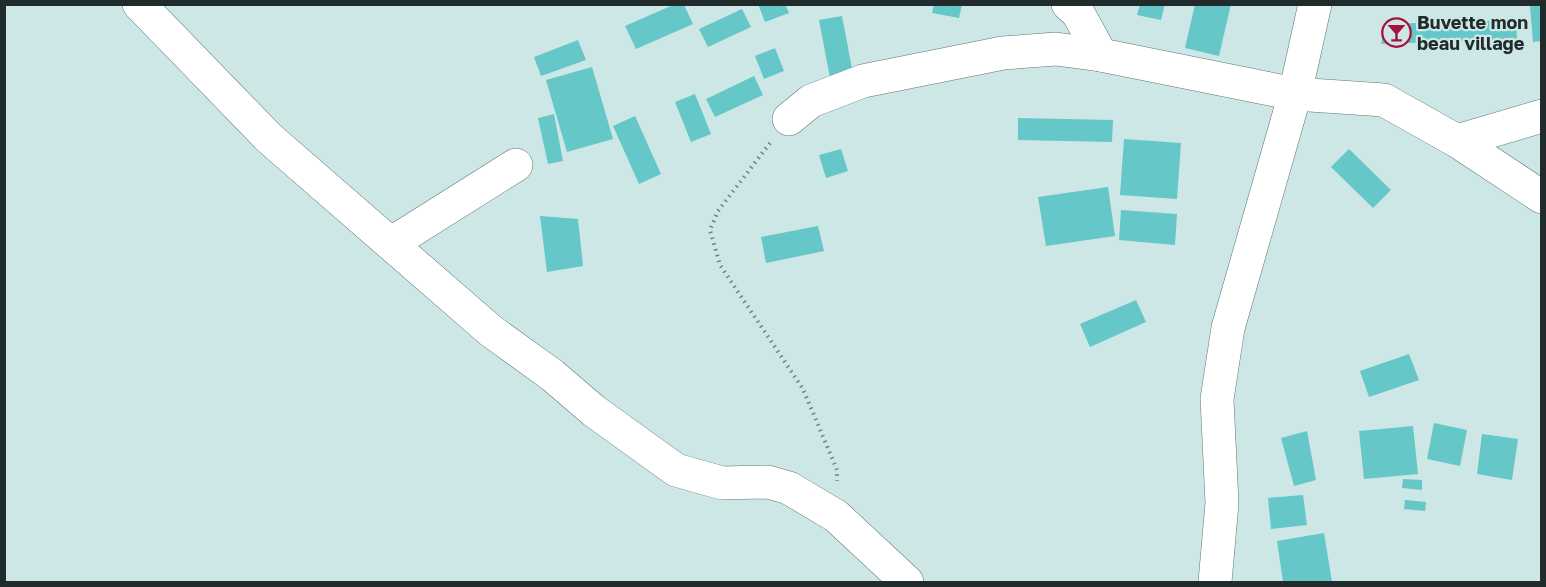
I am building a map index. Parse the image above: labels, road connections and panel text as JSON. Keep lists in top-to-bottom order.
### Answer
{
  "places": {
    "bar": ["Buvette mon beau village"]
  }
}
